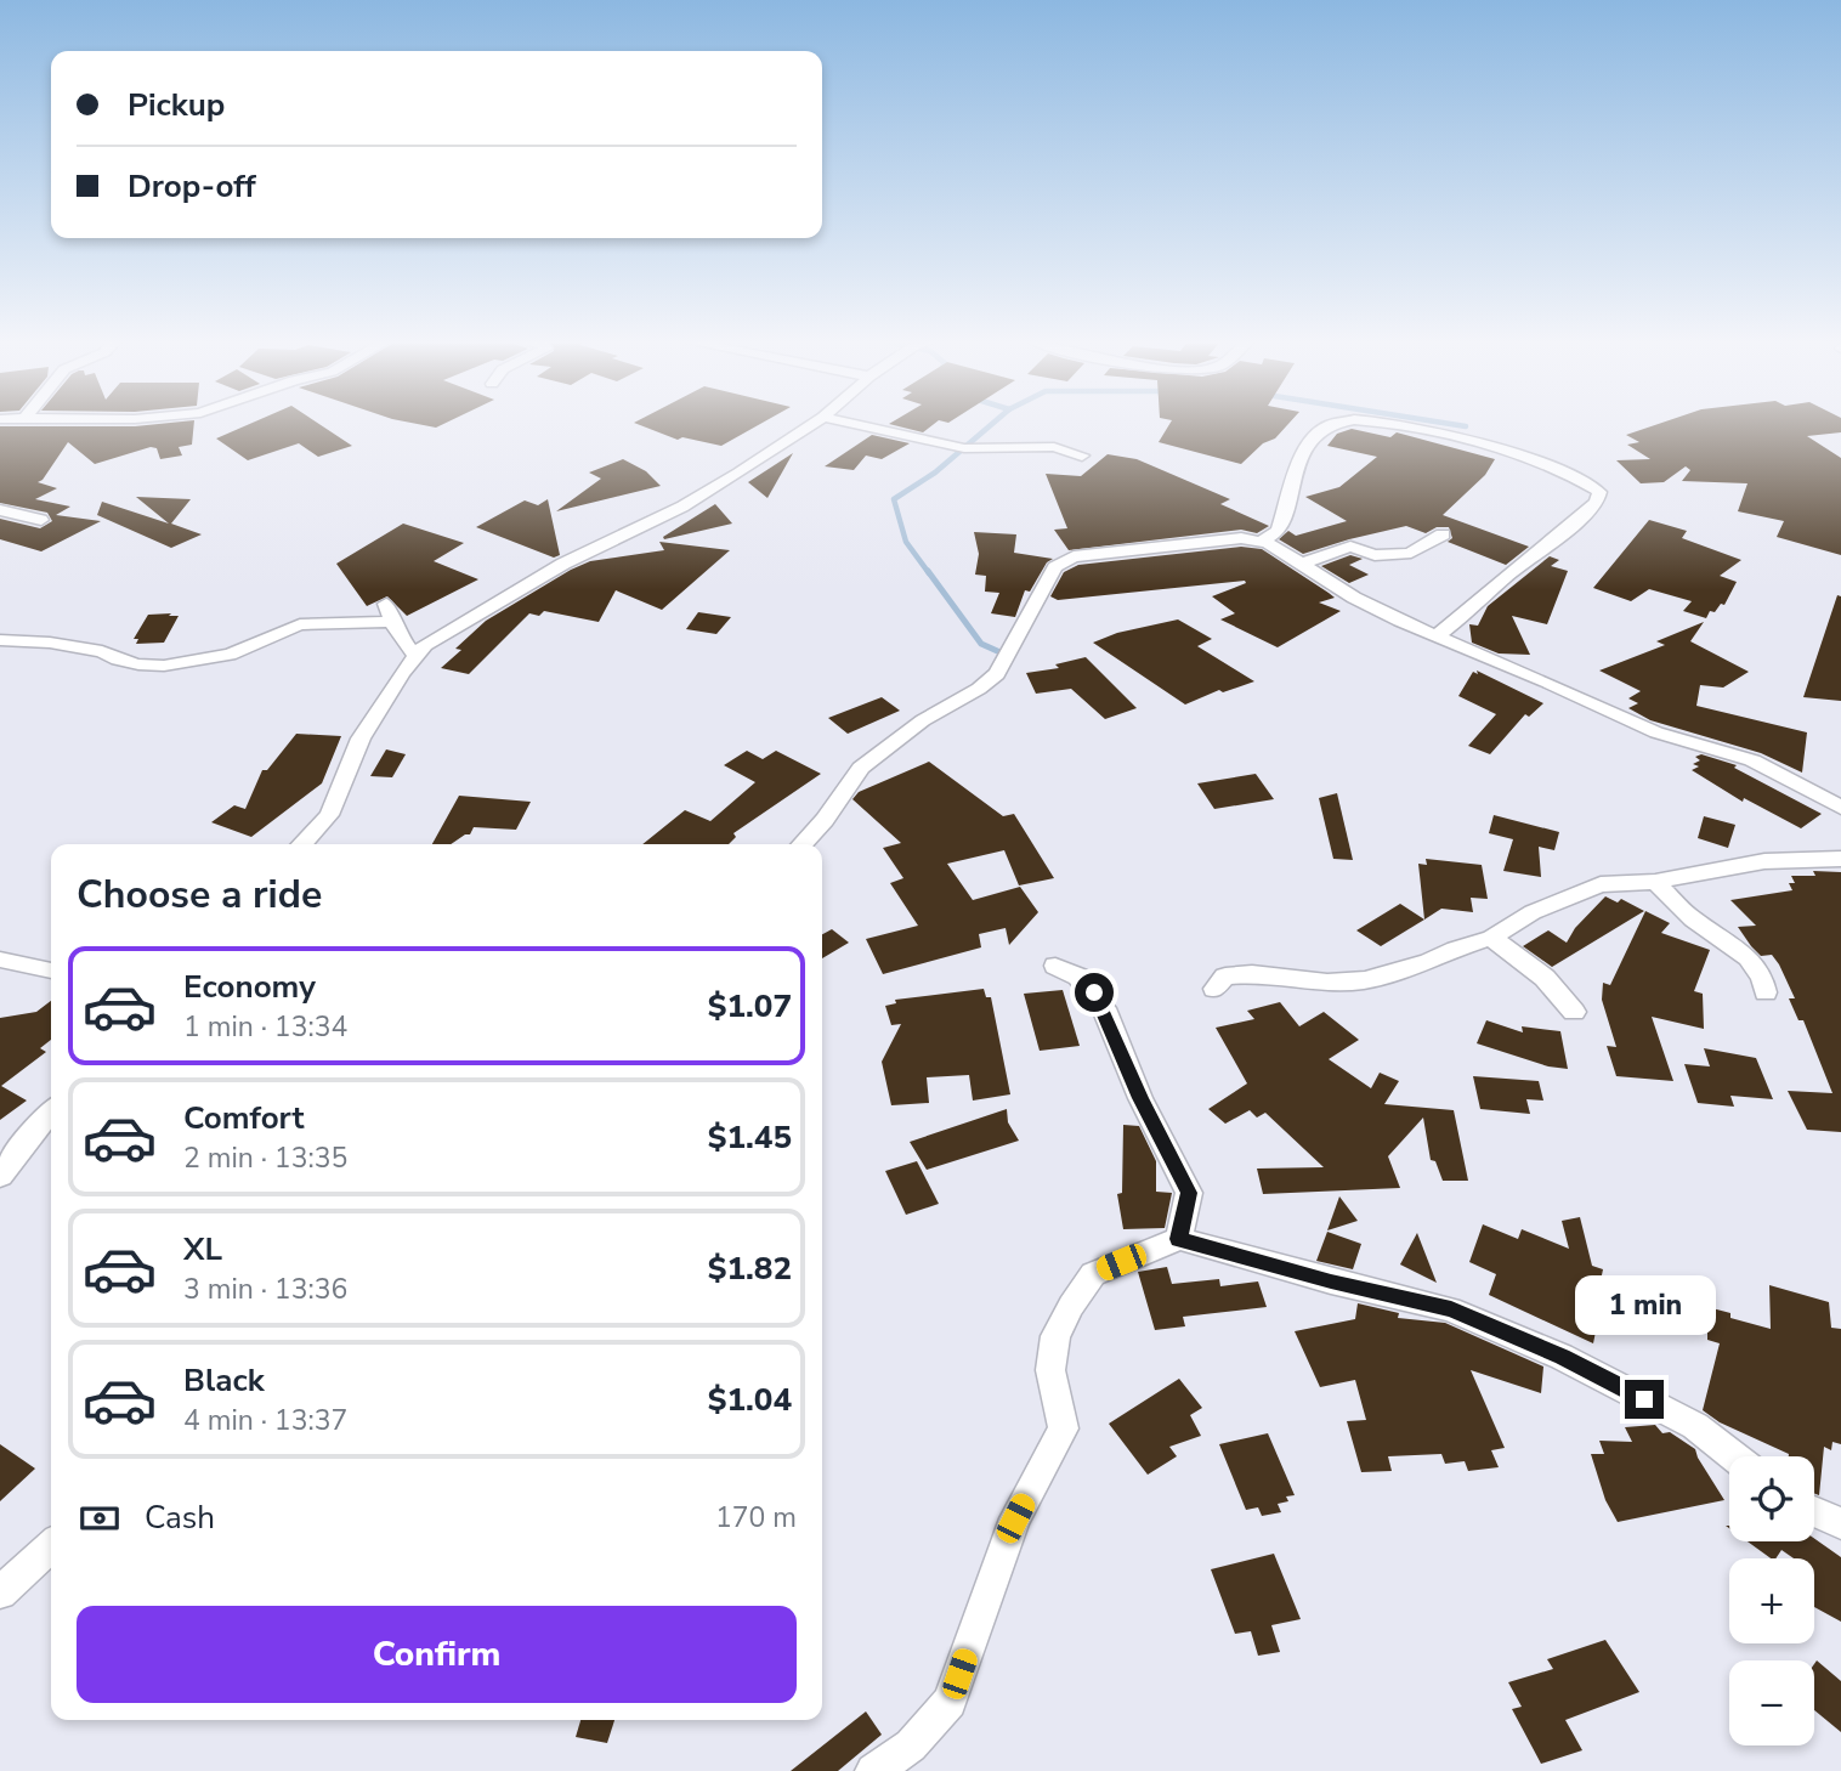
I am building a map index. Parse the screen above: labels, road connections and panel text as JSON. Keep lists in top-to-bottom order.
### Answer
{
  "page": {
    "banner": ["Pickup", "Drop-off"],
    "heading": "Choose a ride",
    "list": [
      {
        "name": "Economy",
        "note": "1 min · 13:34",
        "value": "$1.07"
      },
      {
        "name": "Comfort",
        "note": "2 min · 13:35",
        "value": "$1.45"
      },
      {
        "name": "XL",
        "note": "3 min · 13:36",
        "value": "$1.82"
      },
      {
        "name": "Black",
        "note": "4 min · 13:37",
        "value": "$1.04"
      }
    ],
    "bubble": "1 min",
    "map_buttons": ["+", "−"],
    "pay": ["Cash", "170 m"],
    "buttons": "Confirm"
  }
}
